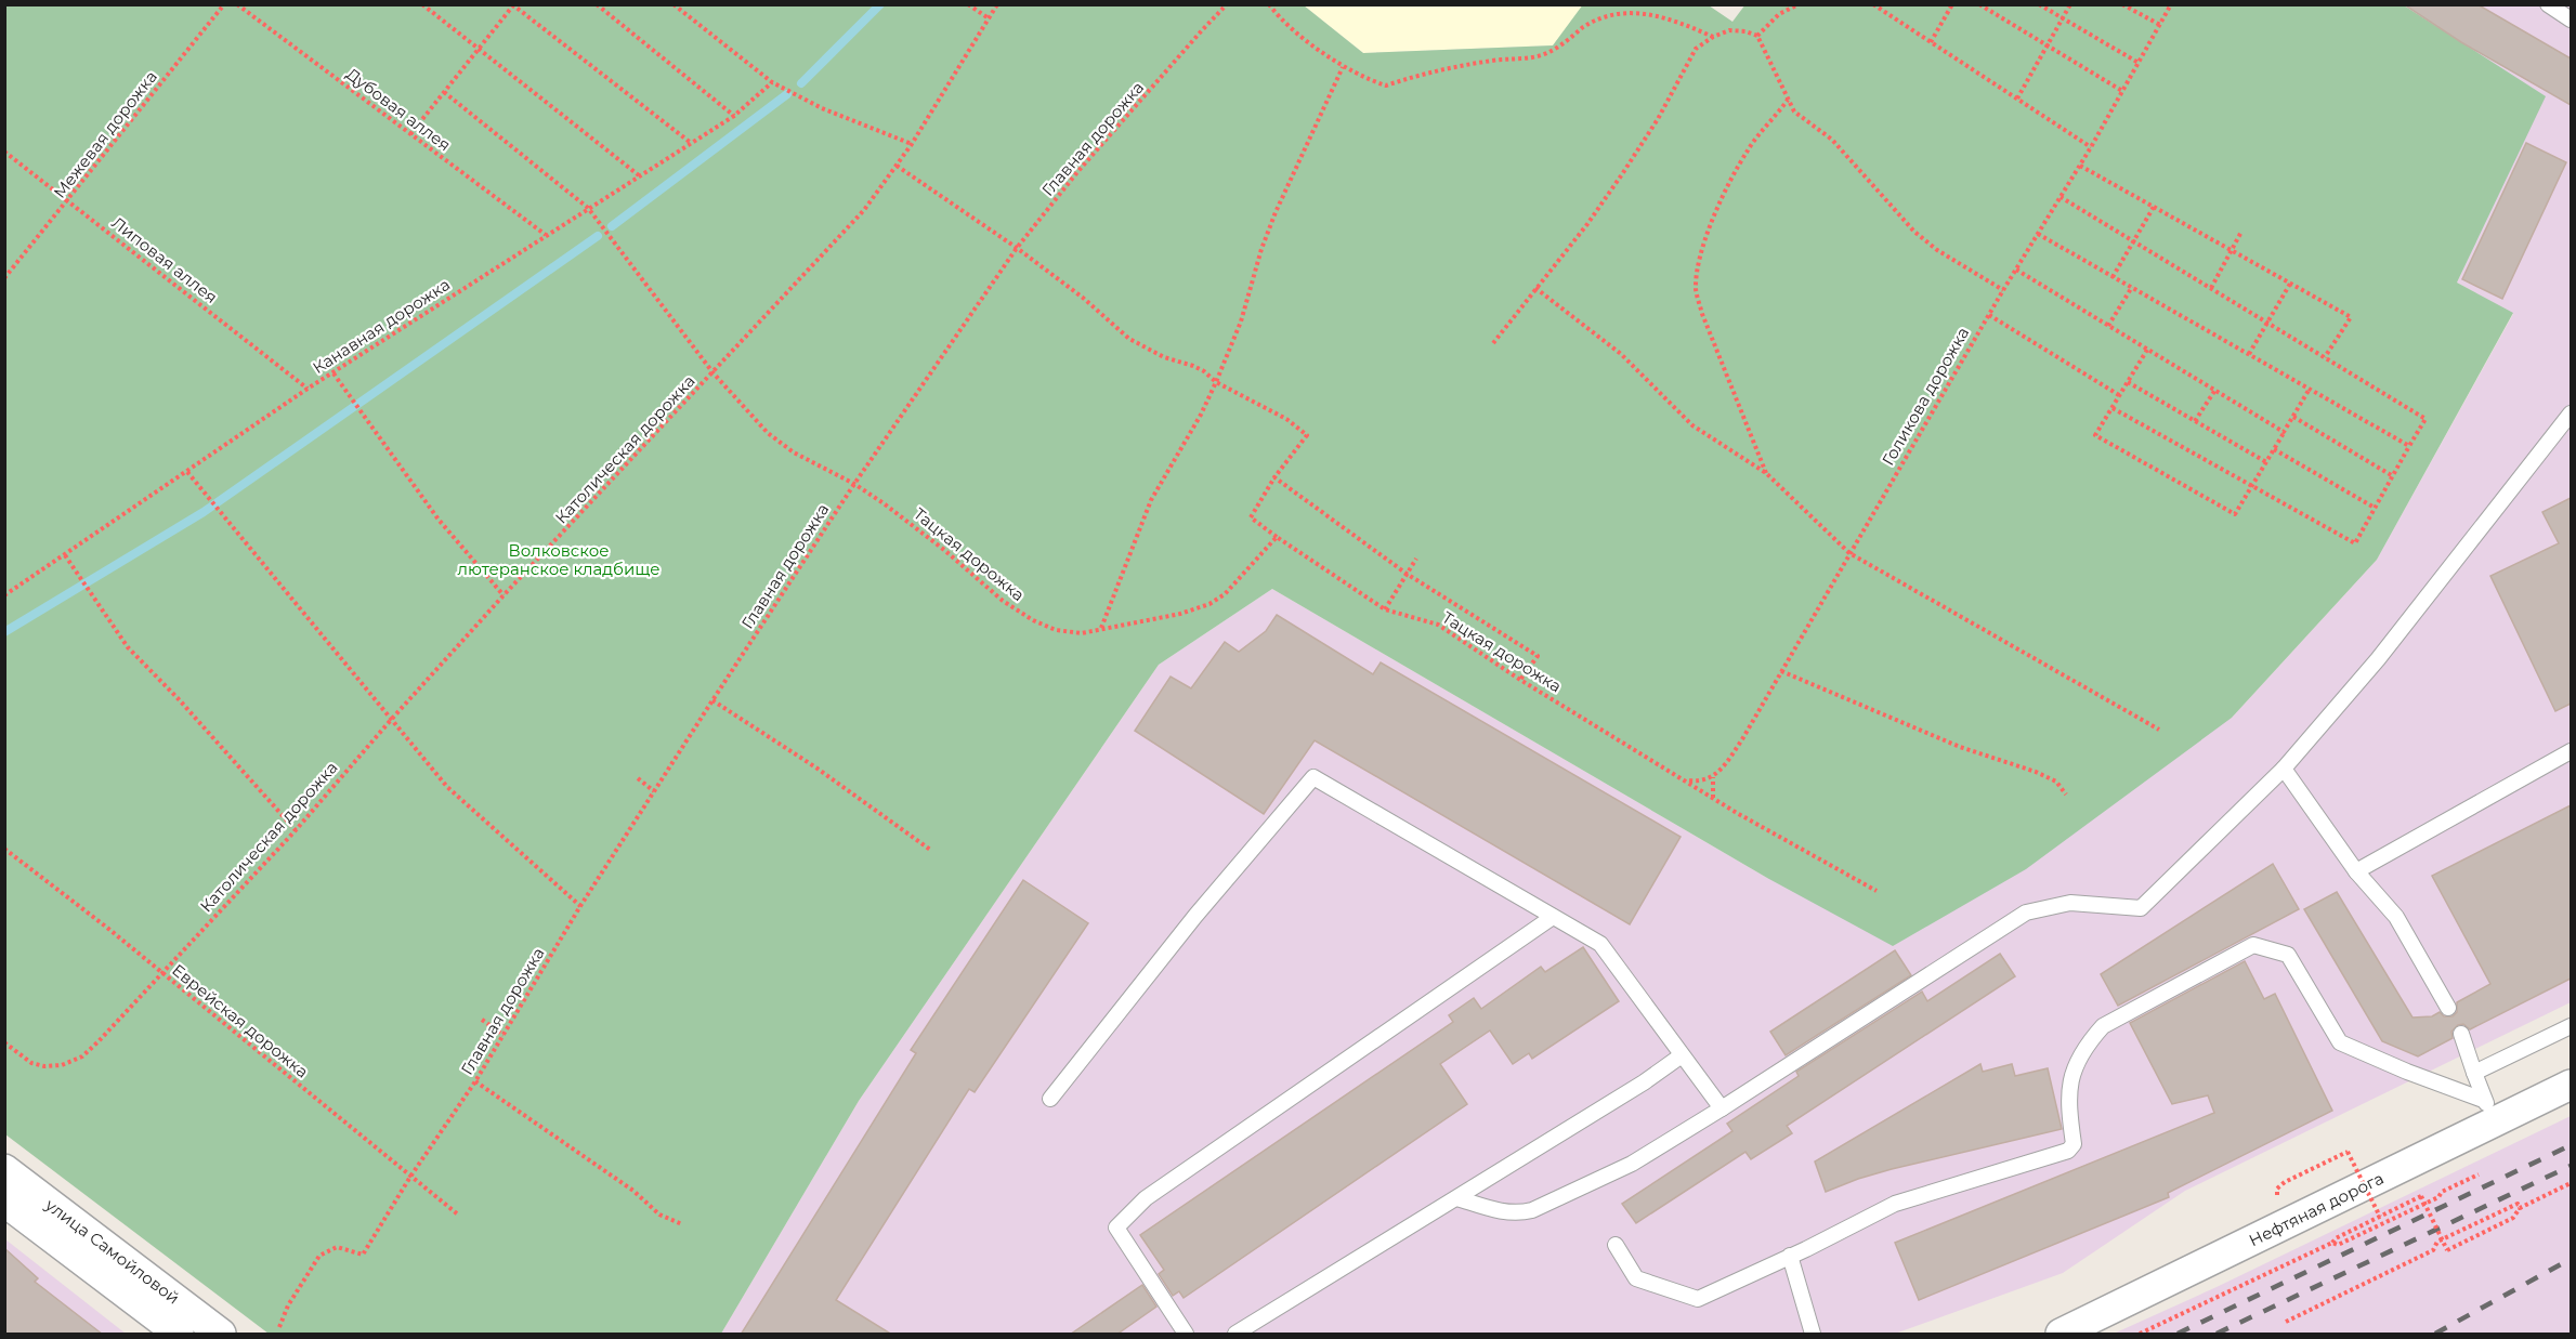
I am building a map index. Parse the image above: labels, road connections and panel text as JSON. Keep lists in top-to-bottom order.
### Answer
{
  "streets": {
    "street": ["Нефтяная дорога", "улица Самойловой"],
    "path": [
      "Дубовая аллея",
      "Межевая дорожка",
      "Главная дорожка",
      "Липовая аллея",
      "Канавная дорожка",
      "Голикова дорожка",
      "Католическая дорожка",
      "Тацкая дорожка",
      "Еврейская дорожка"
    ]
  },
  "crossings": [
    ["Дубовая аллея", "Канавная дорожка"],
    ["Межевая дорожка", "Липовая аллея"],
    ["Главная дорожка", "Тацкая дорожка"],
    ["Главная дорожка", "Еврейская дорожка"],
    ["Липовая аллея", "Канавная дорожка"],
    ["Канавная дорожка", "Тацкая дорожка"],
    ["Католическая дорожка", "Тацкая дорожка"],
    ["Католическая дорожка", "Еврейская дорожка"]
  ],
  "parks": ["Волковское лютеранское кладбище"]
}
